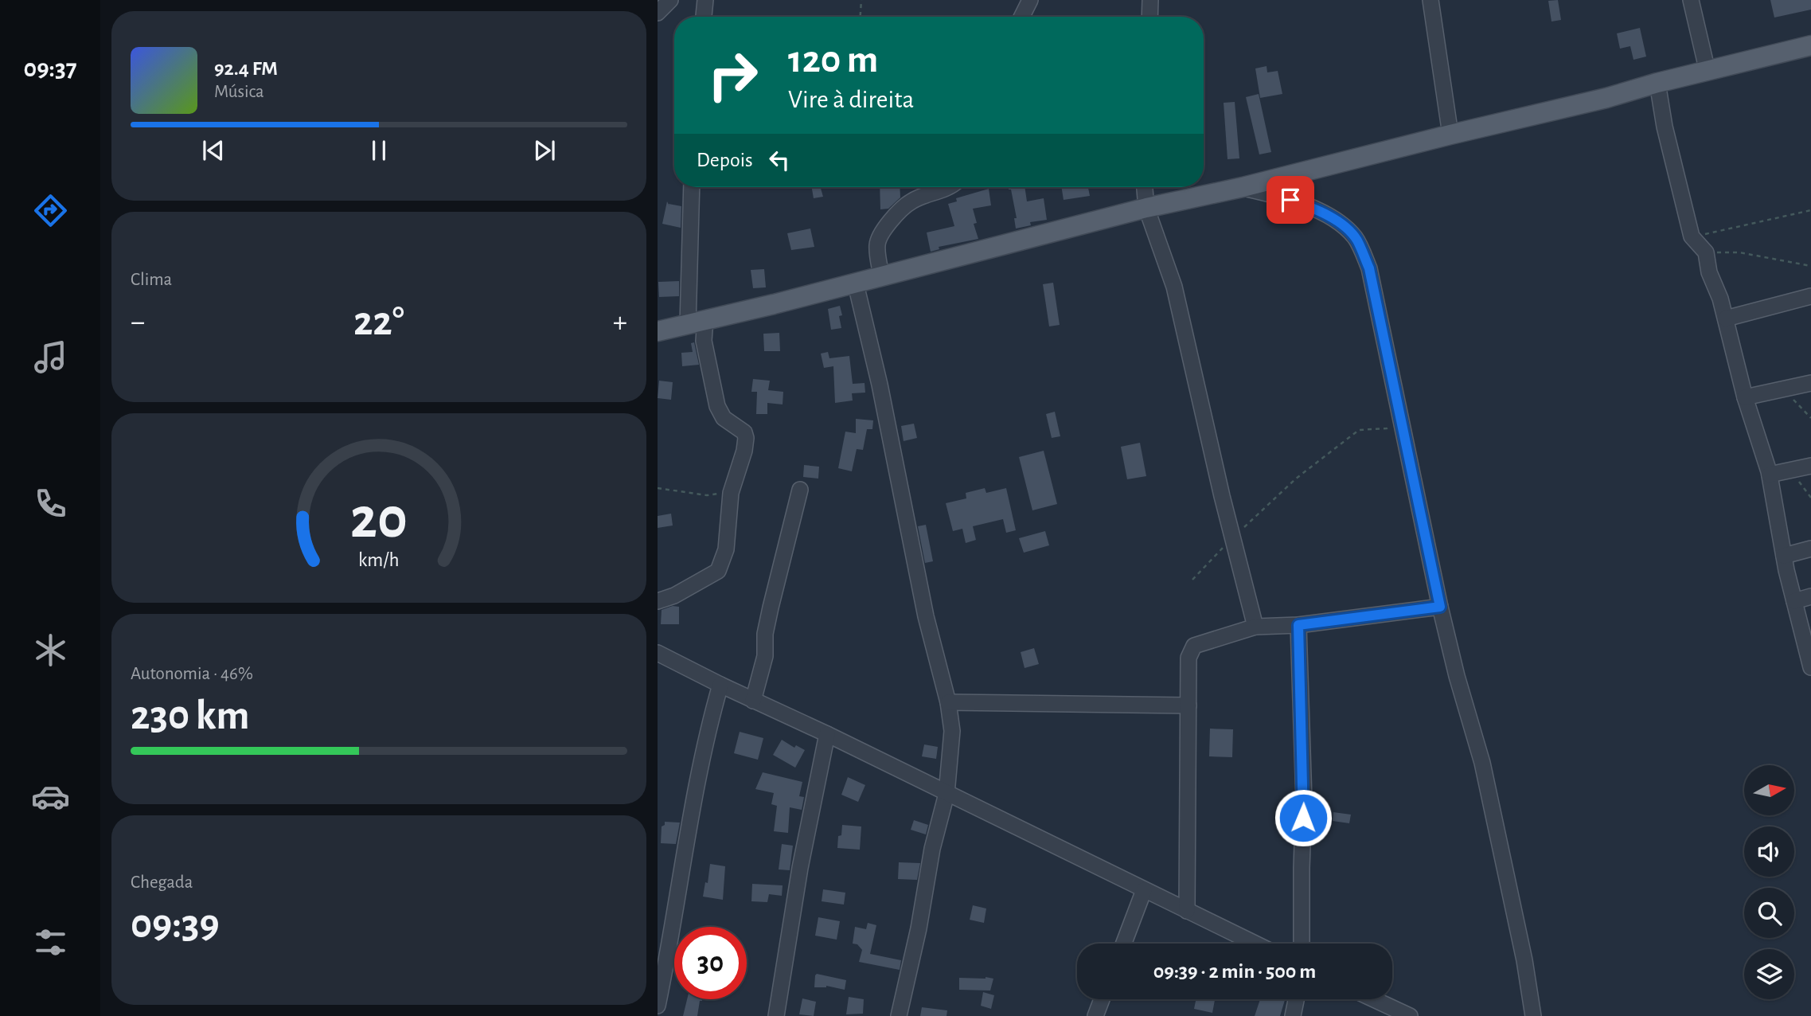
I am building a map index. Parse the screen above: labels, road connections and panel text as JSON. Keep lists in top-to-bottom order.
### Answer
{
  "north": "right",
  "page": {
    "tabs": "09:37",
    "turn": ["120 m", "Vire à direita"],
    "song": ["92.4 FM", "Música"],
    "then": "Depois",
    "tile": [
      "Clima",
      ["Autonomia · 46%", "230 km"],
      ["Chegada", "09:39"]
    ],
    "heat": ["−", "22°", "+"],
    "limit": "30",
    "trip": "09:39 · 2 min · 500 m",
    "gauge": ["20", "km/h"]
  }
}
